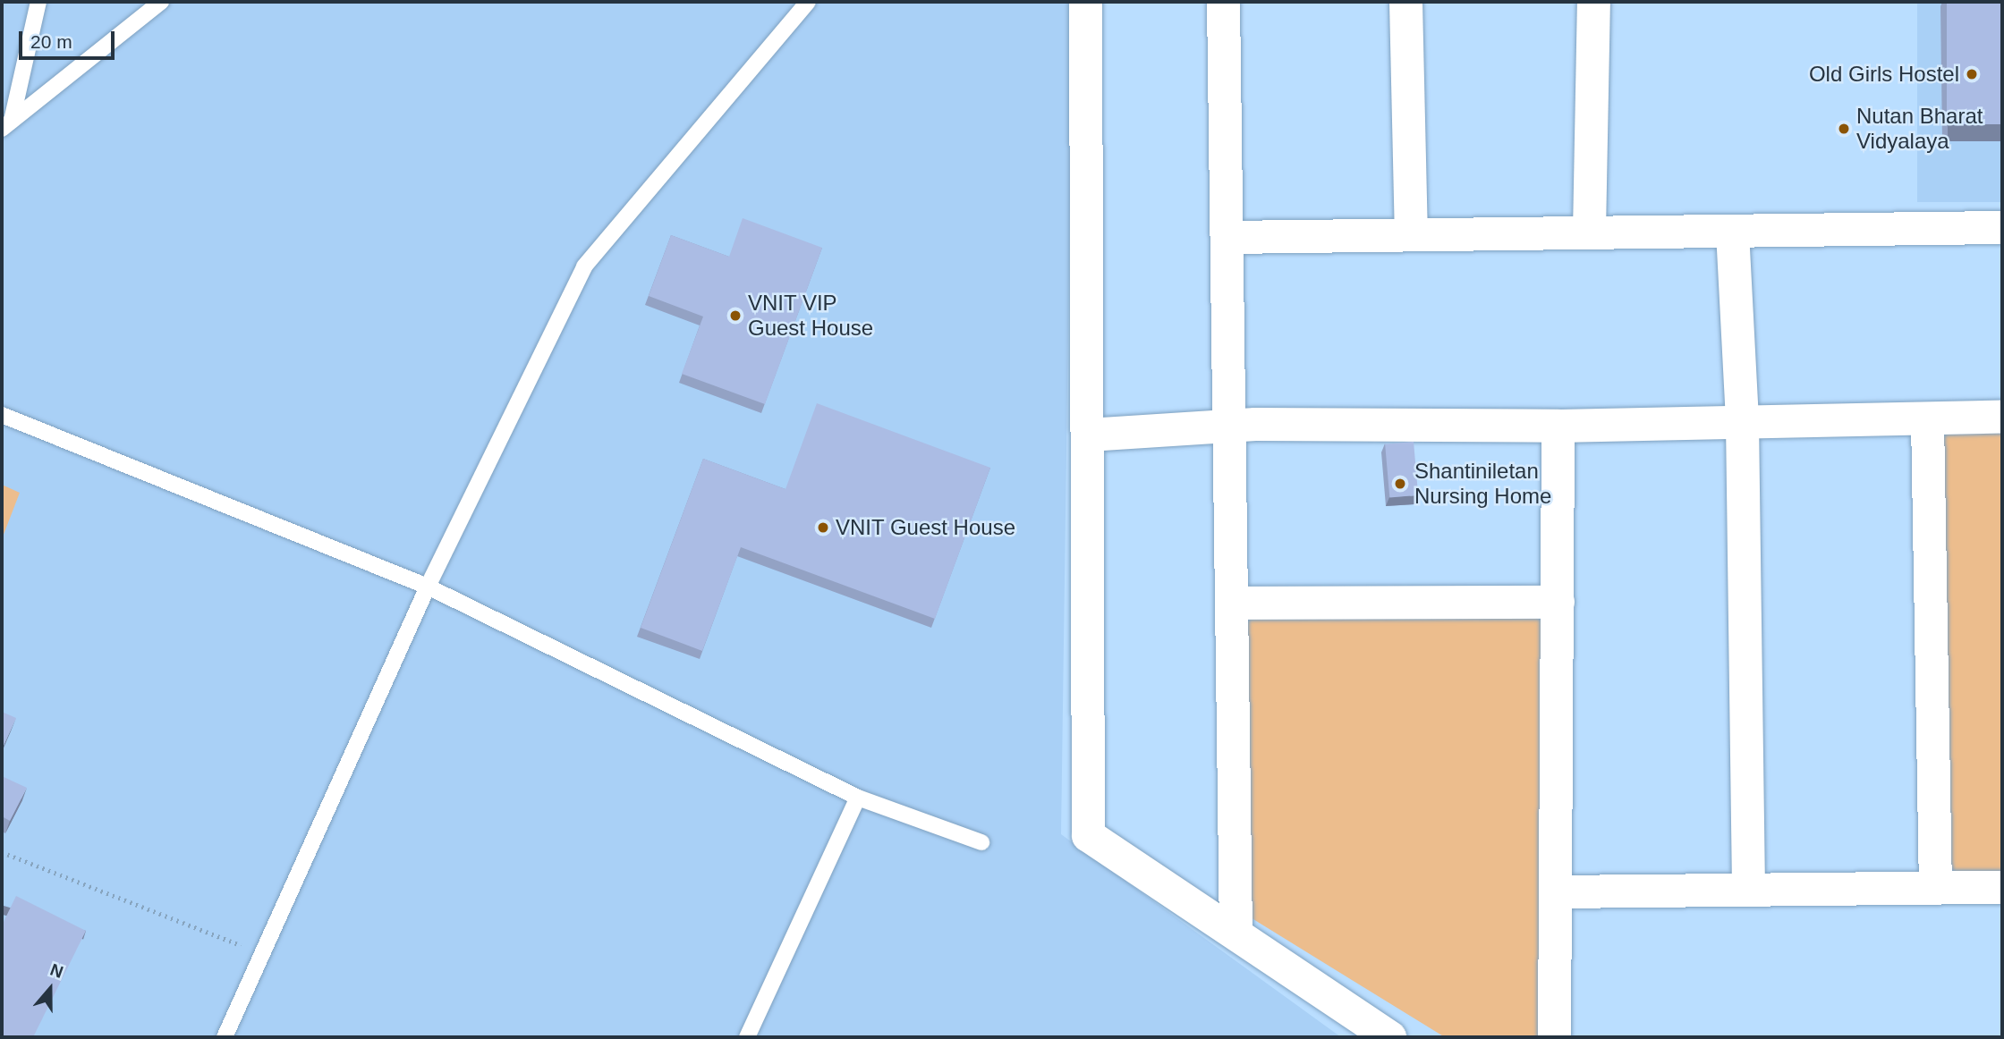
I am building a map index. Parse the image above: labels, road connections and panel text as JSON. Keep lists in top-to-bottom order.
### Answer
{
  "places": [
    "Old Girls Hostel",
    "Nutan Bharat Vidyalaya",
    "VNIT VIP Guest House",
    "Shantiniletan Nursing Home",
    "VNIT Guest House"
  ],
  "scale_bar": "20 m",
  "north": "top"
}
